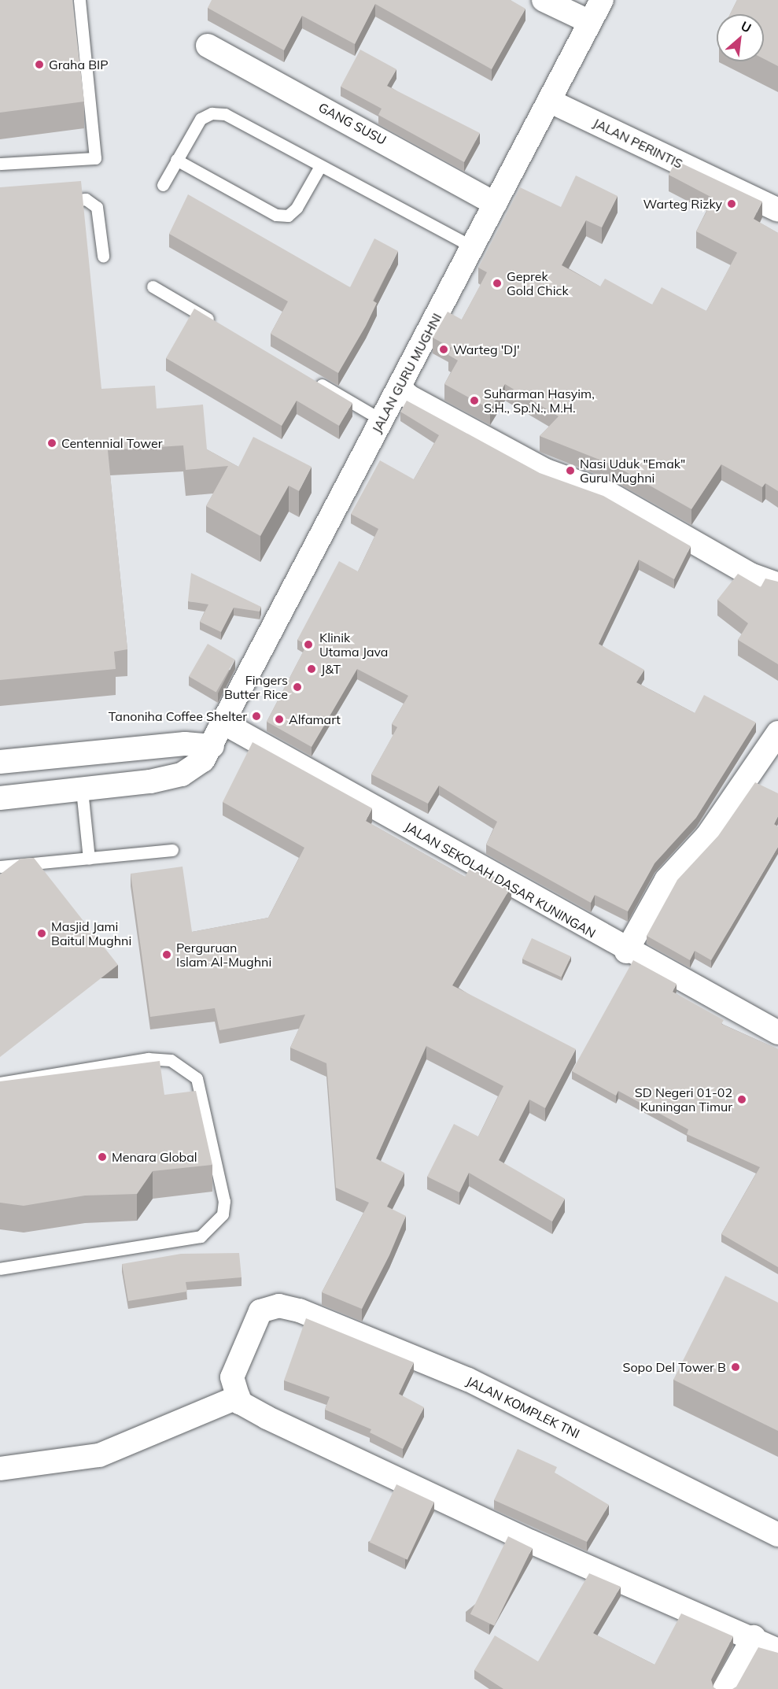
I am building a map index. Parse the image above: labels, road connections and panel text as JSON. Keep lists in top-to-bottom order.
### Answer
{
  "streets": {
    "street": [
      "GANG SUSU",
      "JALAN PERINTIS",
      "JALAN GURU MUGHNI",
      "JALAN SEKOLAH DASAR KUNINGAN",
      "JALAN KOMPLEK TNI"
    ]
  },
  "crossings": [
    ["GANG SUSU", "JALAN GURU MUGHNI"],
    ["JALAN PERINTIS", "JALAN GURU MUGHNI"],
    ["JALAN GURU MUGHNI", "JALAN SEKOLAH DASAR KUNINGAN"]
  ],
  "places": [
    "Graha BIP",
    "Warteg Rizky",
    "Geprek Gold Chick",
    "Warteg 'DJ'",
    "Suharman Hasyim, S.H., Sp.N., M.H.",
    "Centennial Tower",
    "Nasi Uduk \"Emak\" Guru Mughni",
    "Klinik Utama Java",
    "J&T",
    "Fingers Butter Rice",
    "Tanoniha Coffee Shelter",
    "Alfamart",
    "Masjid Jami Baitul Mughni",
    "Perguruan Islam Al-Mughni",
    "SD Negeri 01-02 Kuningan Timur",
    "Menara Global",
    "Sopo Del Tower B"
  ],
  "north": "top right"
}
